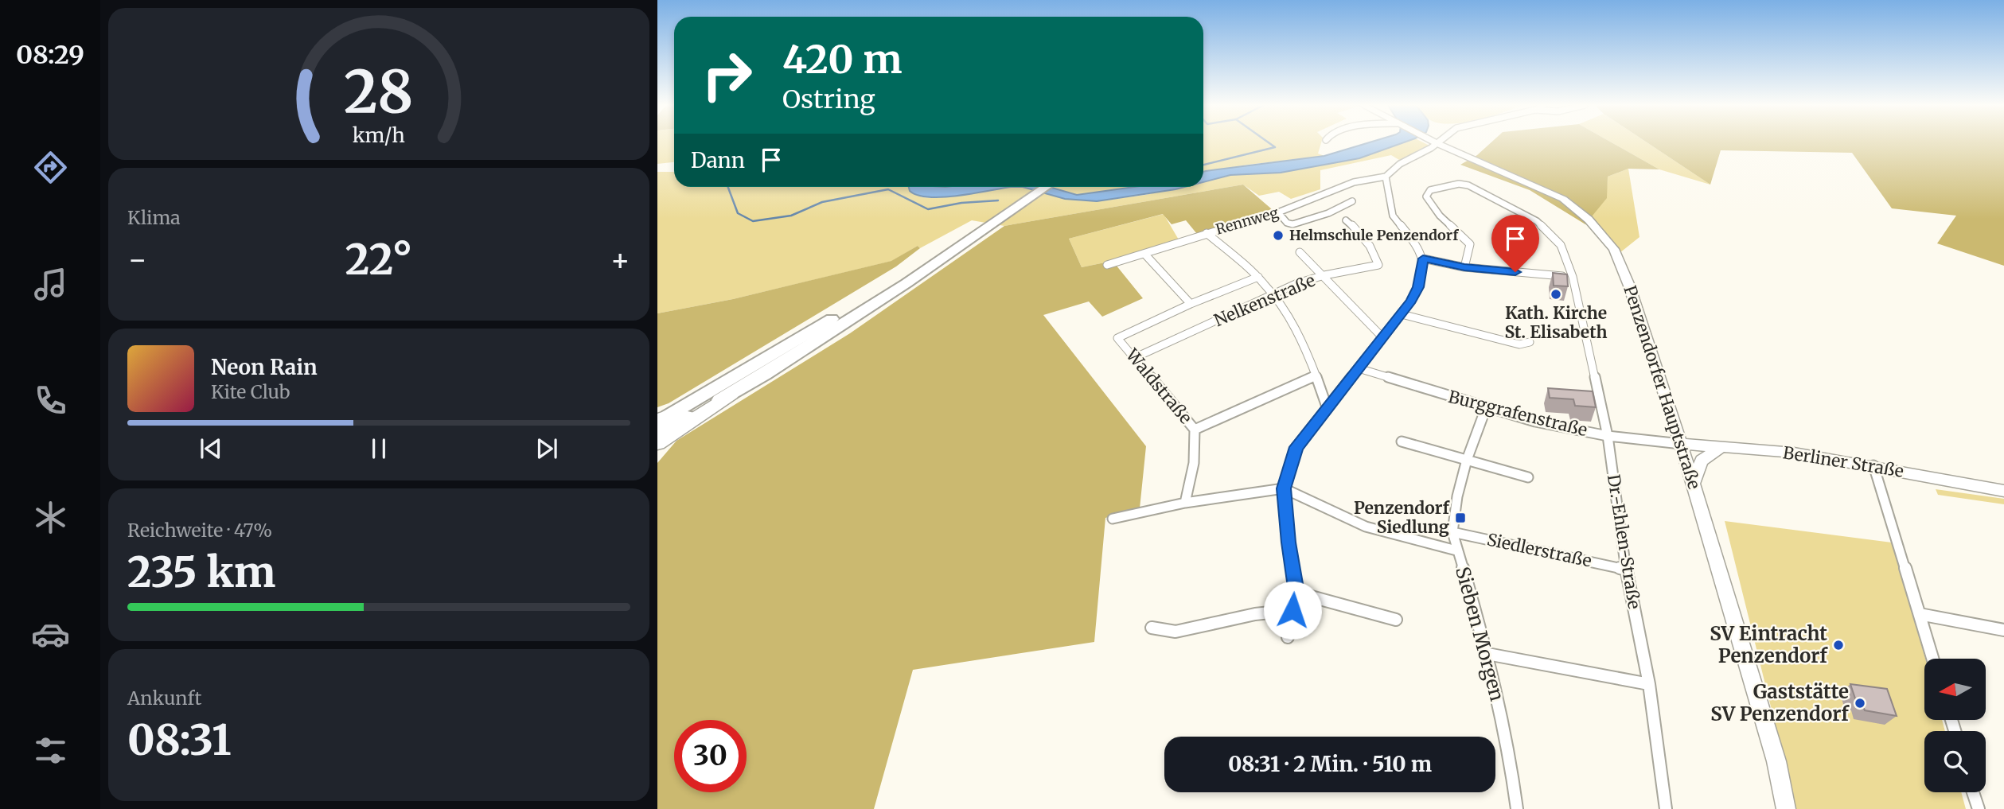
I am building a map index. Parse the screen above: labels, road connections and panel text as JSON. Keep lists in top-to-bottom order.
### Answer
{
  "streets": {
    "main road": ["Penzendorfer Hauptstraße", "Berliner Straße"],
    "street": [
      "Rennweg",
      "Nelkenstraße",
      "Waldstraße",
      "Burggrafenstraße",
      "Dr.-Ehlen-Straße",
      "Siedlerstraße",
      "Sieben Morgen"
    ]
  },
  "crossings": [
    ["Nelkenstraße", "Waldstraße"],
    ["Penzendorfer Hauptstraße", "Burggrafenstraße"],
    ["Penzendorfer Hauptstraße", "Berliner Straße"],
    ["Burggrafenstraße", "Berliner Straße"],
    ["Burggrafenstraße", "Dr.-Ehlen-Straße"],
    ["Burggrafenstraße", "Sieben Morgen"],
    ["Dr.-Ehlen-Straße", "Siedlerstraße"],
    ["Siedlerstraße", "Sieben Morgen"]
  ],
  "places": {
    "other": [
      "Helmschule Penzendorf",
      "Kath. Kirche St. Elisabeth",
      "SV Eintracht Penzendorf",
      "Gaststätte SV Penzendorf"
    ],
    "transit": ["Penzendorf Siedlung"]
  },
  "north": "left",
  "page": {
    "tabs": "08:29",
    "turn": ["420 m", "Ostring"],
    "then": "Dann",
    "tile": [
      "Klima",
      ["Reichweite · 47%", "235 km"],
      ["Ankunft", "08:31"]
    ],
    "heat": ["−", "22°", "+"],
    "song": ["Neon Rain", "Kite Club"],
    "limit": "30",
    "trip": "08:31 · 2 Min. · 510 m",
    "gauge": ["28", "km/h"]
  }
}
